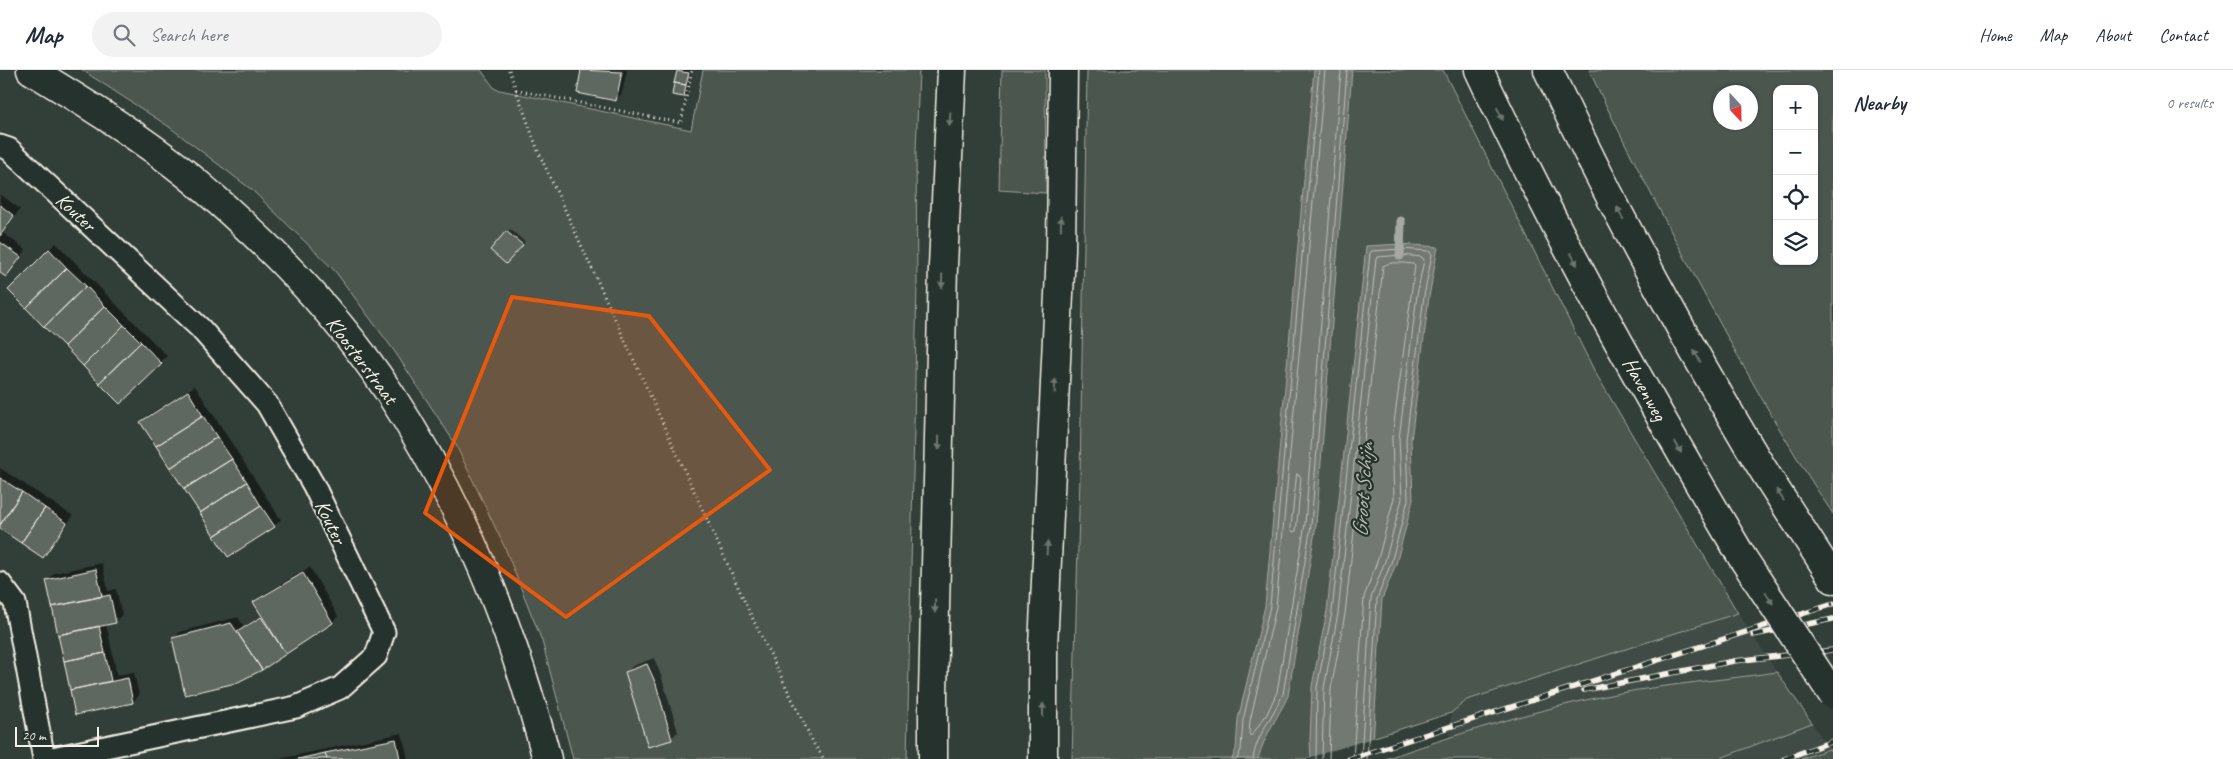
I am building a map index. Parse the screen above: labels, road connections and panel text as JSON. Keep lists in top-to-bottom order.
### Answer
{
  "streets": {
    "main road": ["Kloosterstraat", "Havenweg"],
    "street": ["Kouter"]
  },
  "water": ["Groot Schijn"],
  "scale_bar": "20 m",
  "north": "bottom",
  "page": {
    "header": "Map",
    "search": "Search here",
    "nav": [
      "Home",
      "Map",
      "About",
      "Contact"
    ],
    "heading": ["Nearby", "0 results"],
    "map_buttons": ["+", "−"],
    "scale": "20 m"
  }
}
